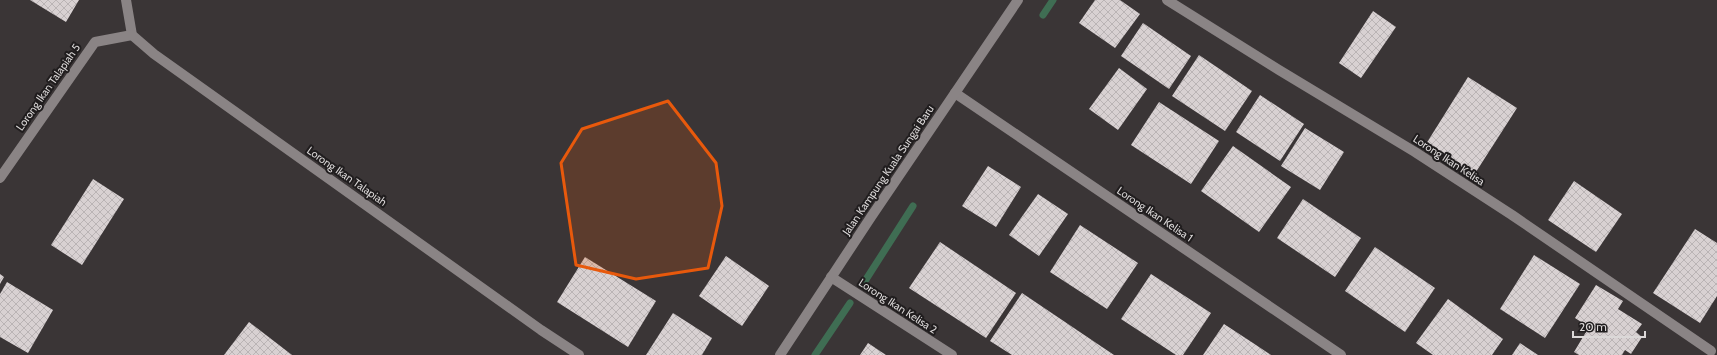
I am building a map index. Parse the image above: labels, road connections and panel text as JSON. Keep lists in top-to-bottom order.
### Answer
{
  "streets": {
    "street": [
      "Lorong Ikan Talapiah 5",
      "Lorong Ikan Kelisa",
      "Jalan Kampung Kuala Sungai Baru",
      "Lorong Ikan Talapiah",
      "Lorong Ikan Kelisa 1",
      "Lorong Ikan Kelisa 2"
    ]
  },
  "crossings": [
    ["Lorong Ikan Talapiah 5", "Lorong Ikan Talapiah"],
    ["Jalan Kampung Kuala Sungai Baru", "Lorong Ikan Kelisa 1"],
    ["Jalan Kampung Kuala Sungai Baru", "Lorong Ikan Kelisa 2"]
  ],
  "scale_bar": "20 m"
}
